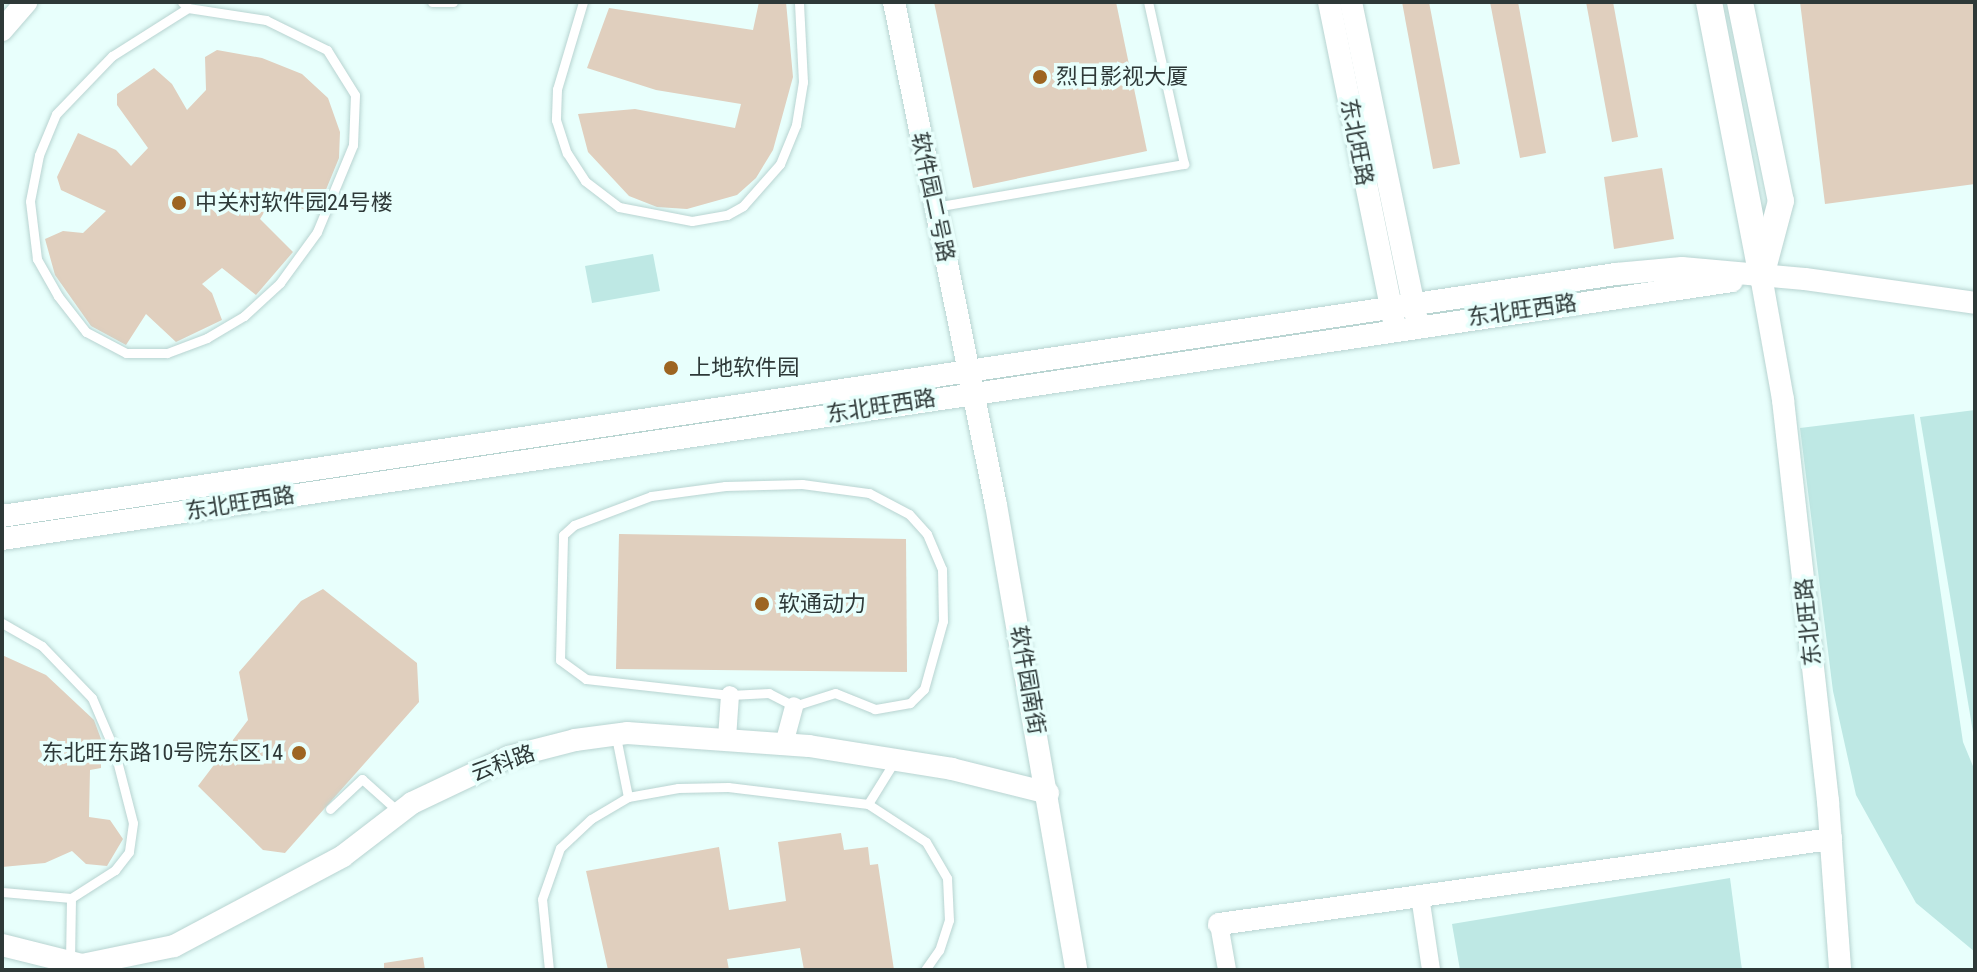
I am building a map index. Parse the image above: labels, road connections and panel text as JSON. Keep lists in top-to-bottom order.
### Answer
{
  "streets": {
    "main road": ["东北旺路"],
    "street": [
      "软件园二号路",
      "东北旺西路",
      "软件园南街",
      "云科路"
    ]
  },
  "crossings": [
    ["东北旺路", "东北旺西路"],
    ["软件园二号路", "东北旺西路"],
    ["软件园二号路", "软件园南街"],
    ["东北旺西路", "软件园南街"],
    ["软件园南街", "云科路"]
  ],
  "places": [
    "烈日影视大厦",
    "中关村软件园24号楼",
    "上地软件园",
    "软通动力",
    "东北旺东路10号院东区14"
  ]
}
